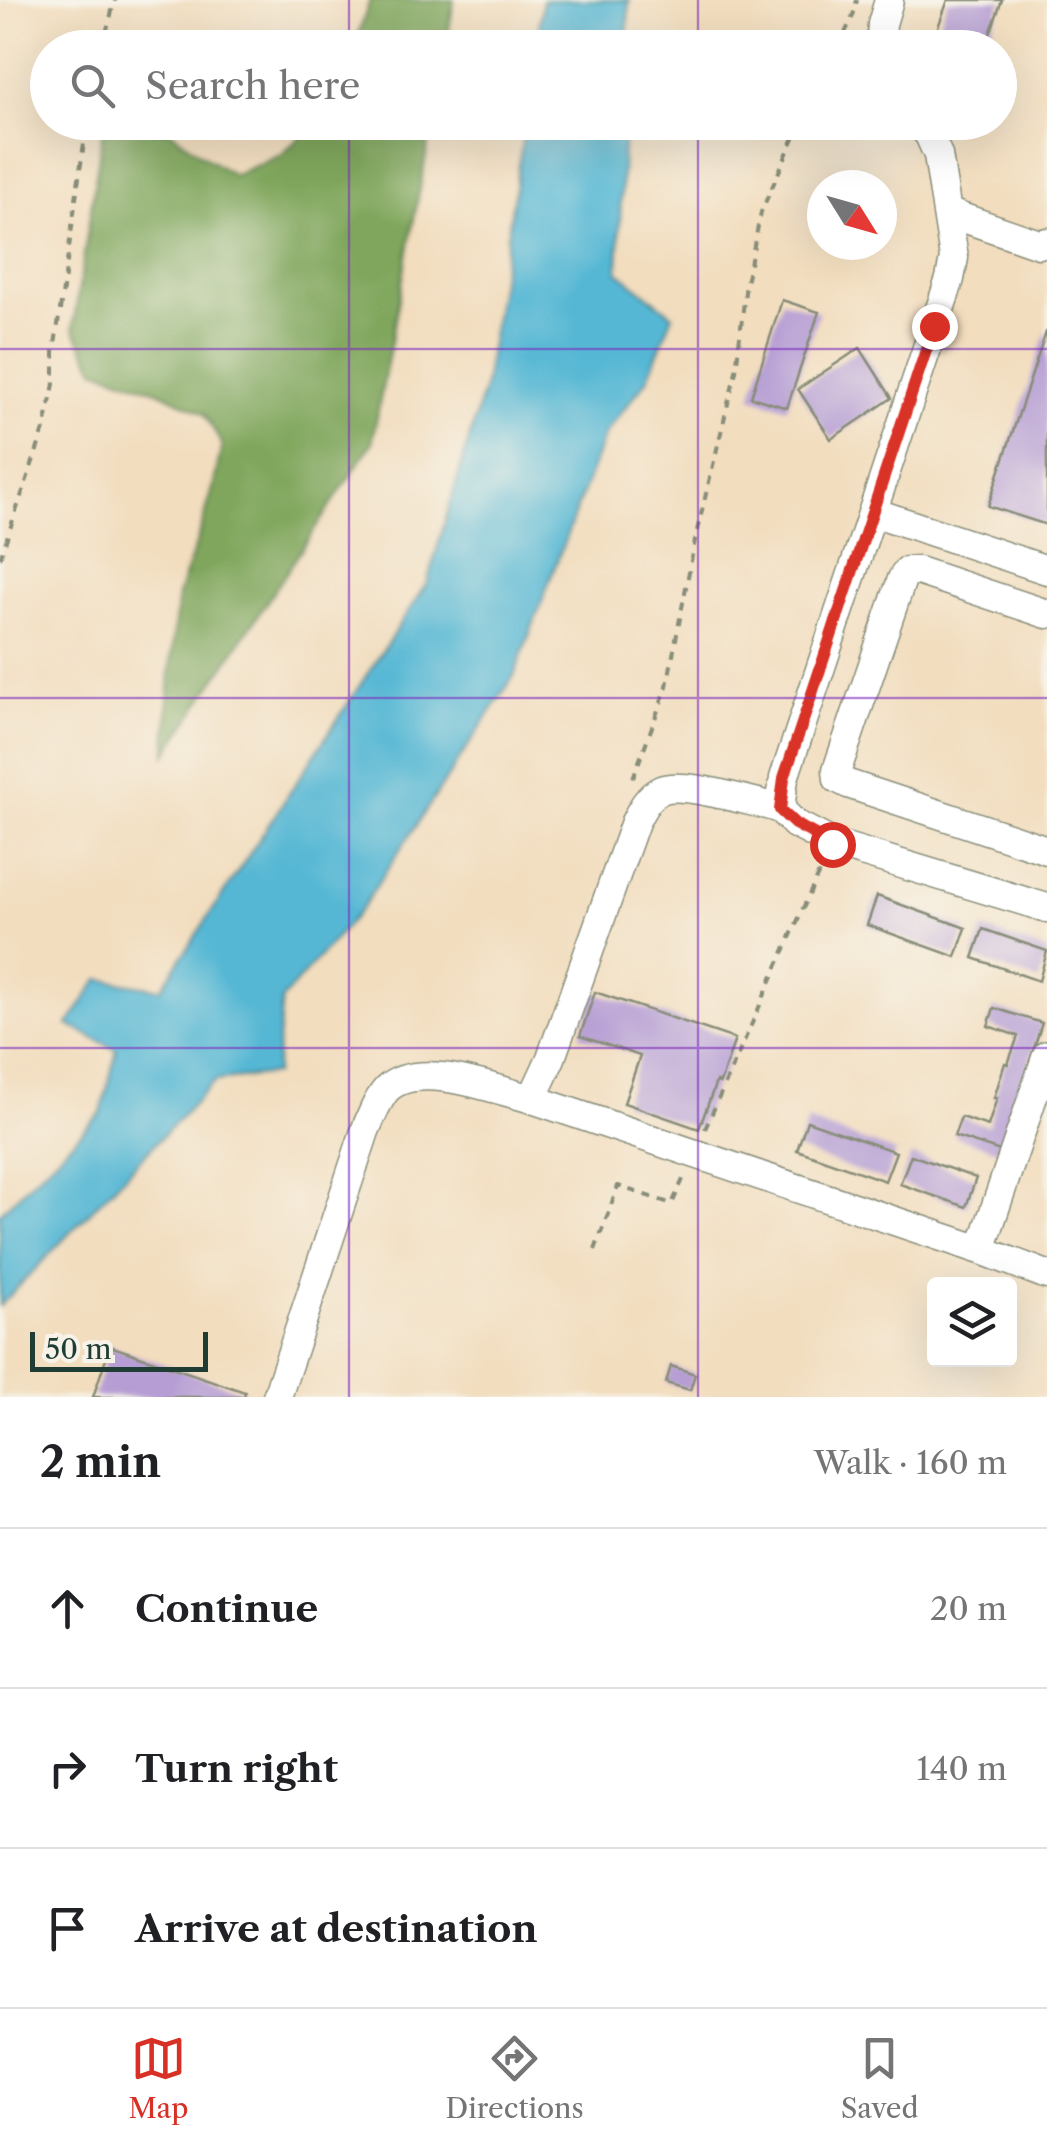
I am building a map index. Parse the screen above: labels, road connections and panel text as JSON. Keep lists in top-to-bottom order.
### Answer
{
  "scale_bar": "50 m",
  "north": "bottom right",
  "page": {
    "search": "Search here",
    "scale": "50 m",
    "heading": ["2 min", "Walk · 160 m"],
    "list": [
      ["Continue", "20 m"],
      ["Turn right", "140 m"],
      "Arrive at destination"
    ],
    "nav": ["Map", "Directions", "Saved"]
  }
}
